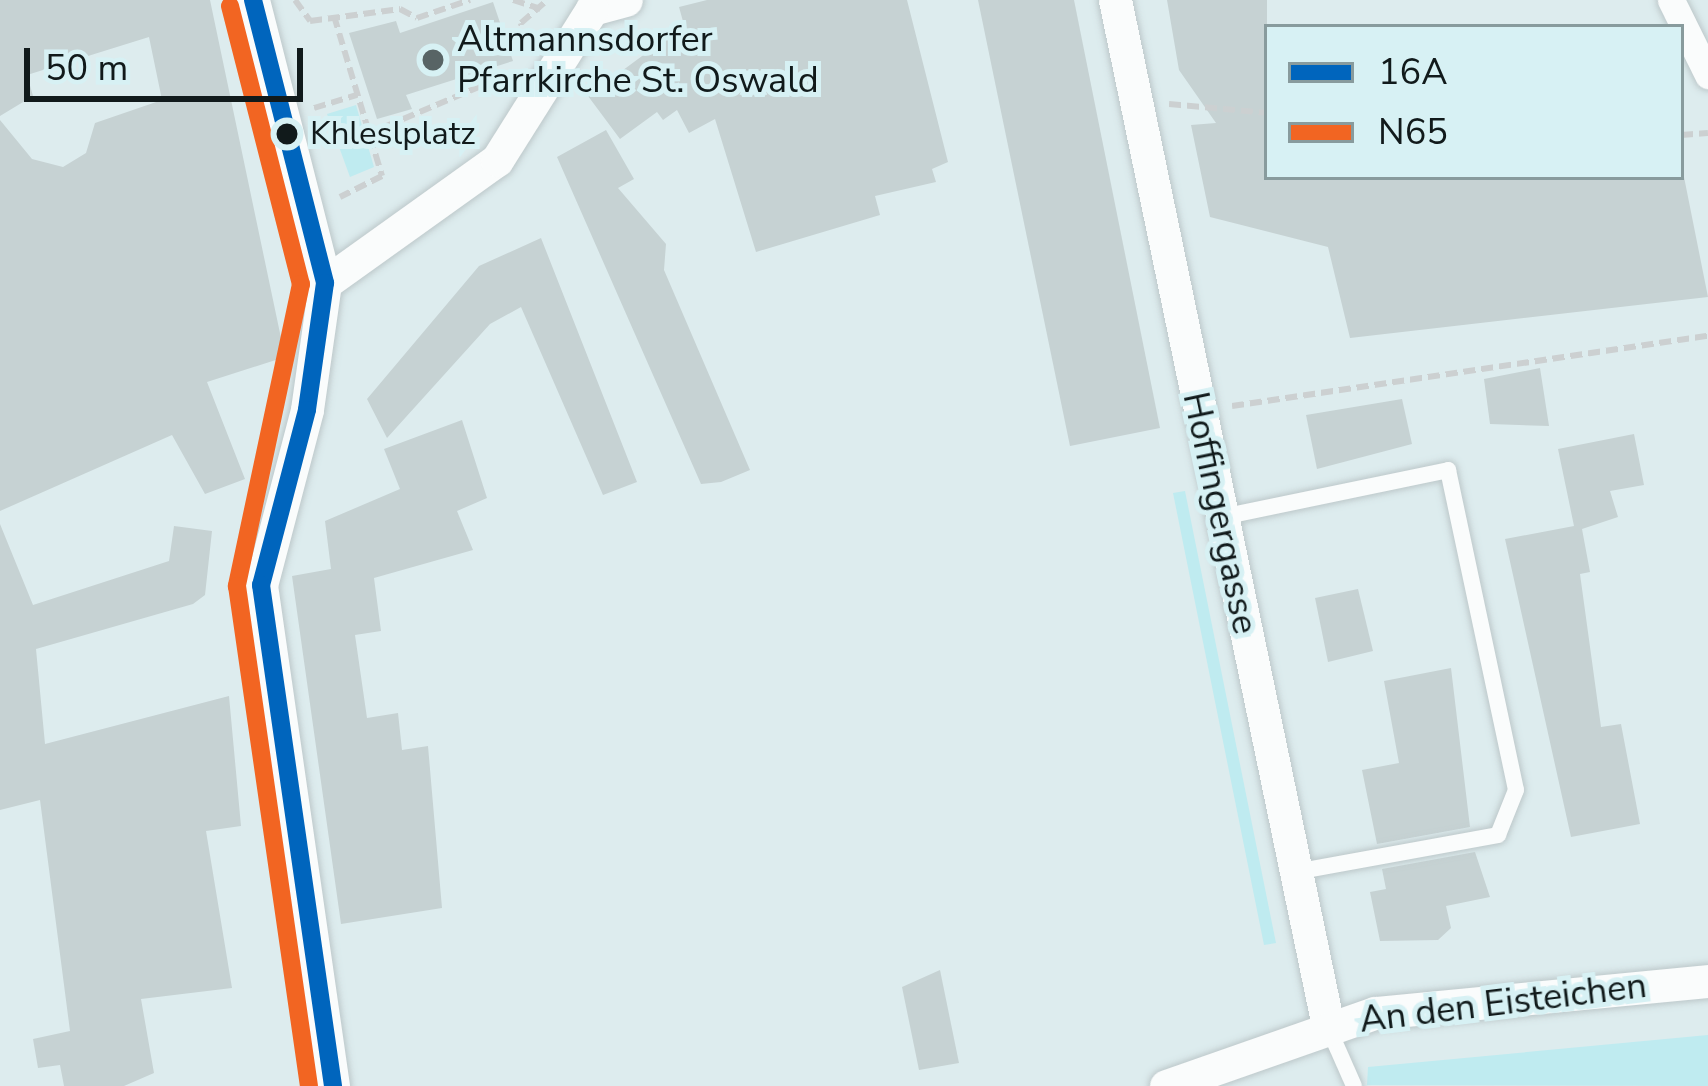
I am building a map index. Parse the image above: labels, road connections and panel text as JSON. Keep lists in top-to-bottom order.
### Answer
{
  "streets": {
    "street": ["Hoffingergasse", "An den Eisteichen"]
  },
  "crossings": [
    ["Hoffingergasse", "An den Eisteichen"]
  ],
  "places": ["Altmannsdorfer Pfarrkirche St. Oswald", "Khleslplatz"],
  "lines": ["transit line 16A", "transit line N65"],
  "legend": ["16A", "N65"],
  "scale_bar": "50 m"
}
